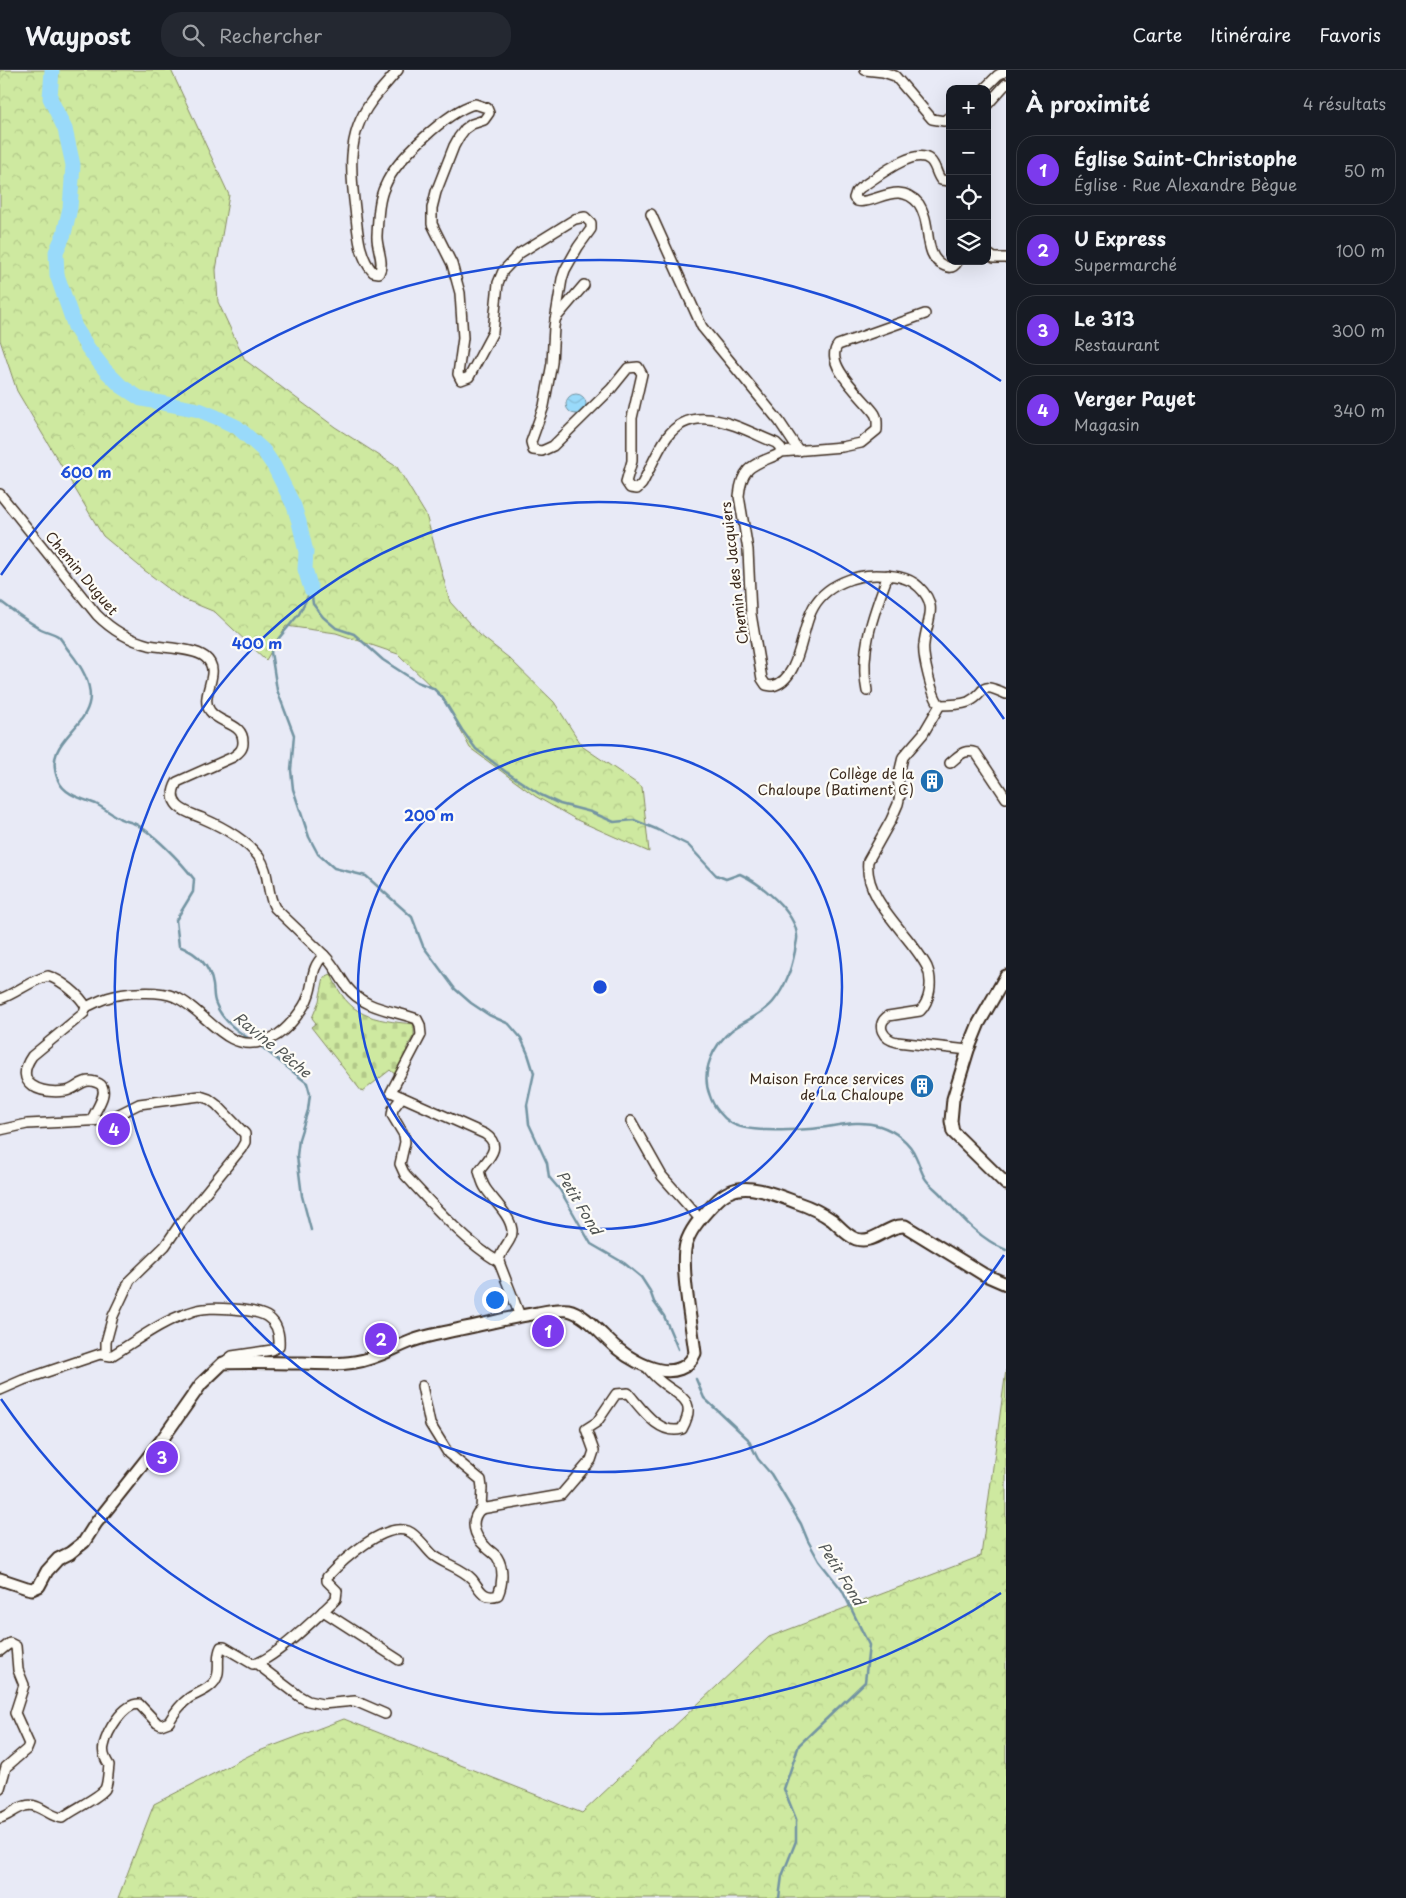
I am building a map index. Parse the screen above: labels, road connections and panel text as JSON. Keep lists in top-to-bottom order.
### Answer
{
  "streets": {
    "street": ["Chemin Duguet", "Chemin des Jacquiers"]
  },
  "water": ["Ravine Pêche", "Petit Fond"],
  "places": {
    "building": ["Collège de la Chaloupe (Batiment C)", "Maison France services de La Chaloupe"]
  },
  "page": {
    "header": "Waypost",
    "search": "Rechercher",
    "nav": ["Carte", "Itinéraire", "Favoris"],
    "heading": ["À proximité", "4 résultats"],
    "map_buttons": ["+", "−"],
    "list": [
      {
        "mark": "1",
        "name": "Église Saint-Christophe",
        "note": "Église · Rue Alexandre Bègue",
        "value": "50 m"
      },
      {
        "mark": "2",
        "name": "U Express",
        "note": "Supermarché",
        "value": "100 m"
      },
      {
        "mark": "3",
        "name": "Le 313",
        "note": "Restaurant",
        "value": "300 m"
      },
      {
        "mark": "4",
        "name": "Verger Payet",
        "note": "Magasin",
        "value": "340 m"
      }
    ],
    "pins": [
      "4",
      "1",
      "2",
      "3"
    ]
  },
  "rings": ["600 m", "400 m", "200 m"]
}
